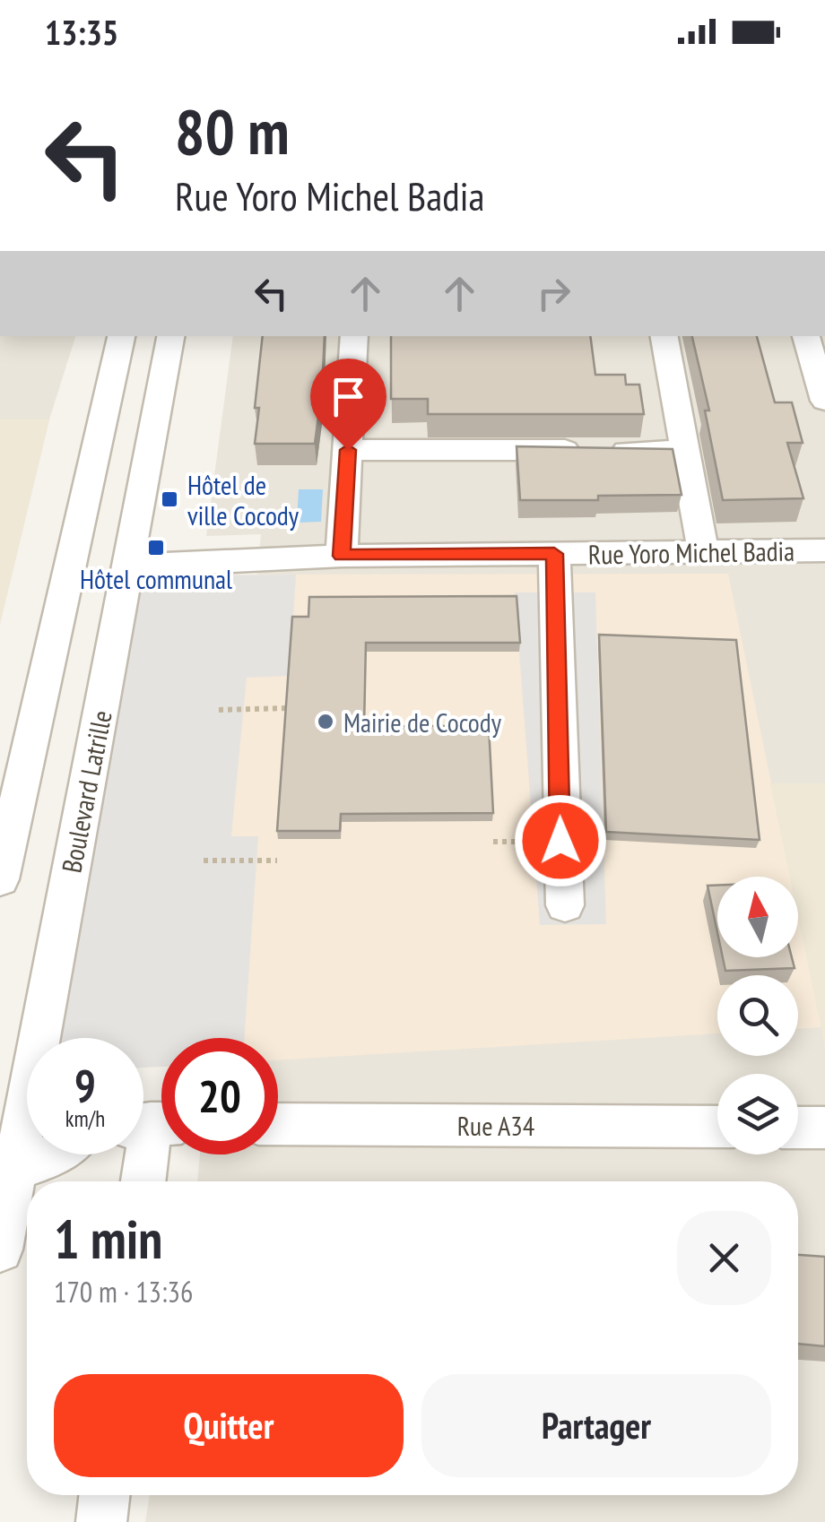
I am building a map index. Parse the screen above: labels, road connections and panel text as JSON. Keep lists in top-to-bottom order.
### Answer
{
  "streets": {
    "street": ["Rue Yoro Michel Badia", "Boulevard Latrille", "Rue A34"]
  },
  "crossings": [
    ["Rue Yoro Michel Badia", "Boulevard Latrille"]
  ],
  "places": {
    "transit": ["Hôtel de ville Cocody", "Hôtel communal"],
    "other": ["Mairie de Cocody"]
  },
  "north": "top",
  "page": {
    "status": "13:35",
    "turn": ["80 m", "Rue Yoro Michel Badia"],
    "speed": "9 km/h",
    "limit": "20",
    "heading": ["1 min", "170 m · 13:36"],
    "buttons": ["Quitter", "Partager"]
  }
}
